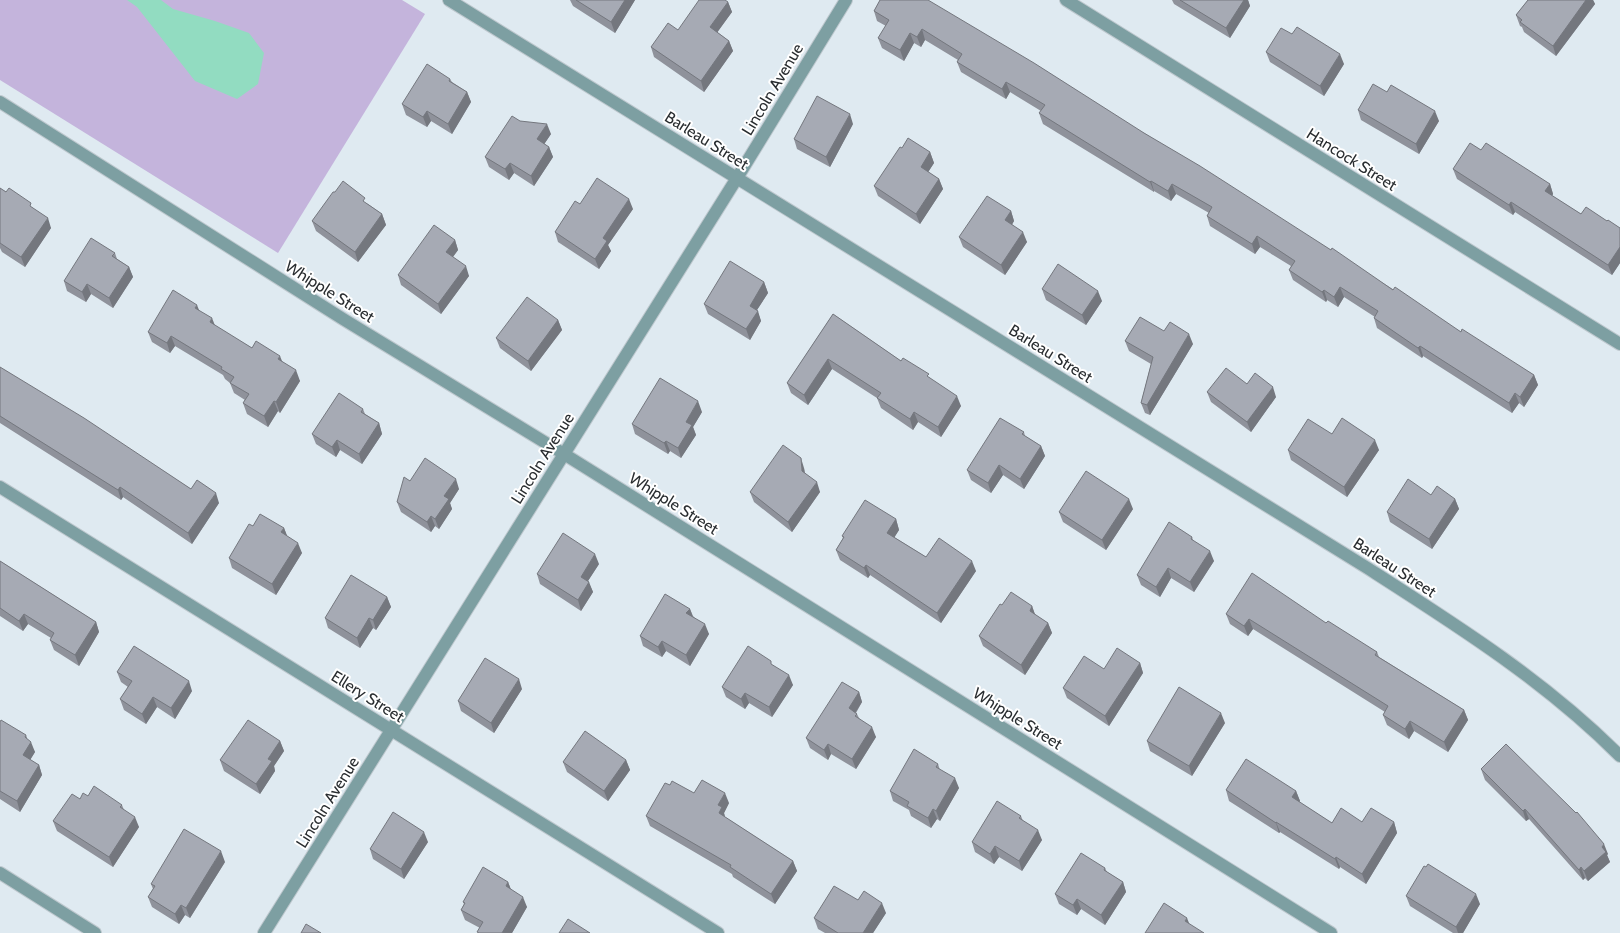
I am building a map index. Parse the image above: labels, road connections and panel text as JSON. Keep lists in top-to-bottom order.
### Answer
{
  "streets": {
    "street": [
      "Lincoln Avenue",
      "Barleau Street",
      "Hancock Street",
      "Whipple Street",
      "Ellery Street"
    ]
  },
  "crossings": [
    ["Lincoln Avenue", "Barleau Street"],
    ["Lincoln Avenue", "Whipple Street"],
    ["Lincoln Avenue", "Ellery Street"]
  ]
}
